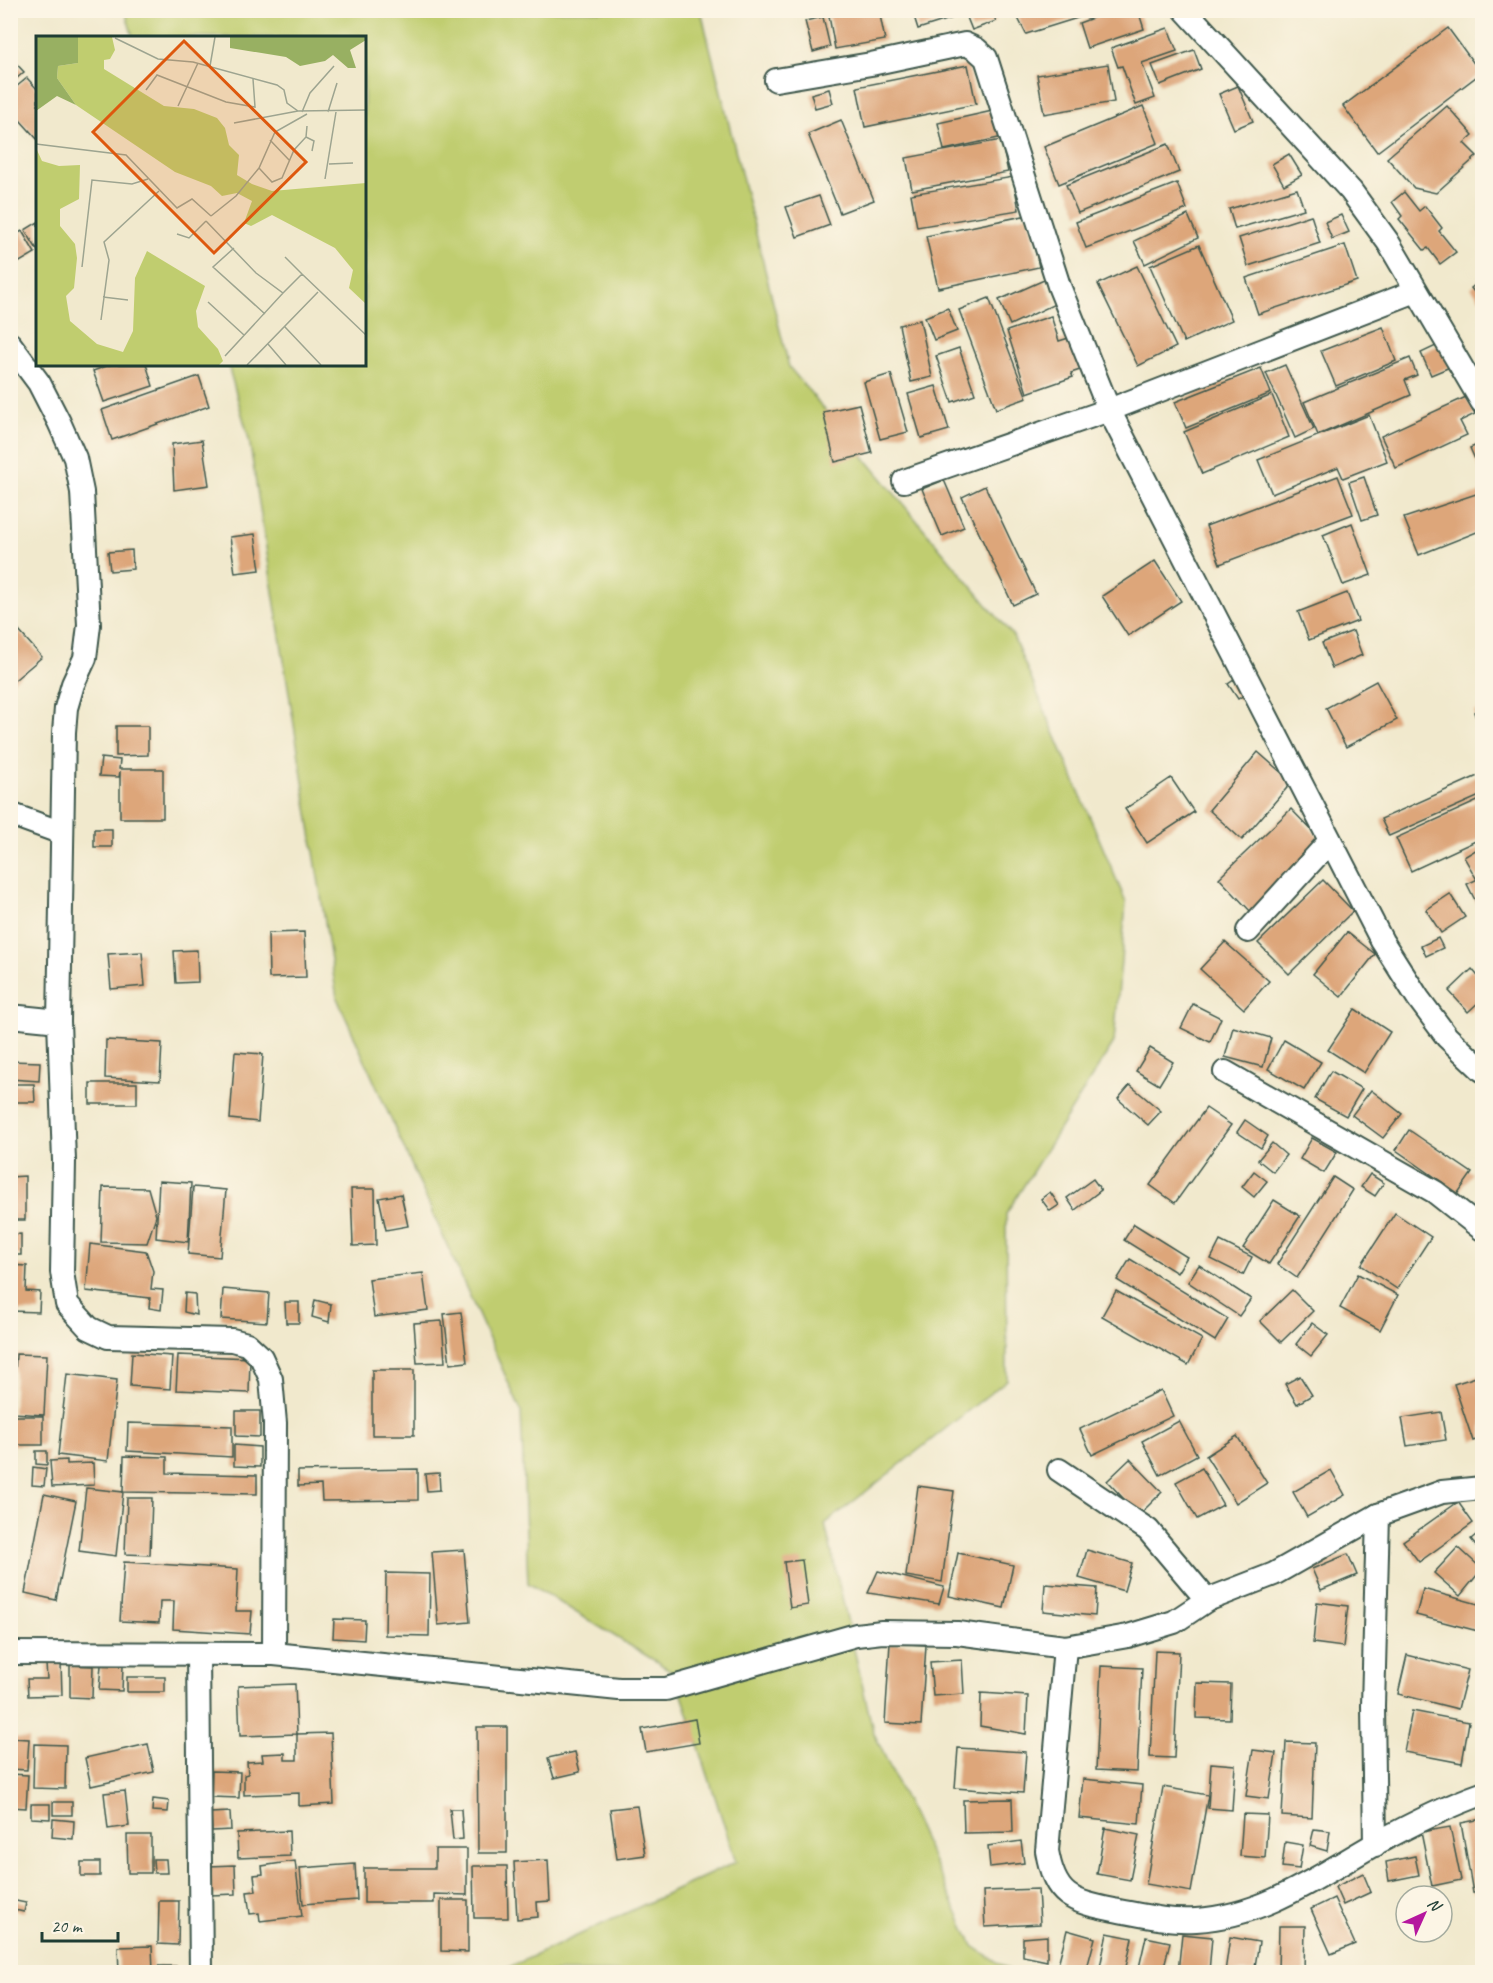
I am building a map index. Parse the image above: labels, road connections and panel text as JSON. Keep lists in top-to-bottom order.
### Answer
{
  "scale_bar": "20 m",
  "north": "top right"
}
